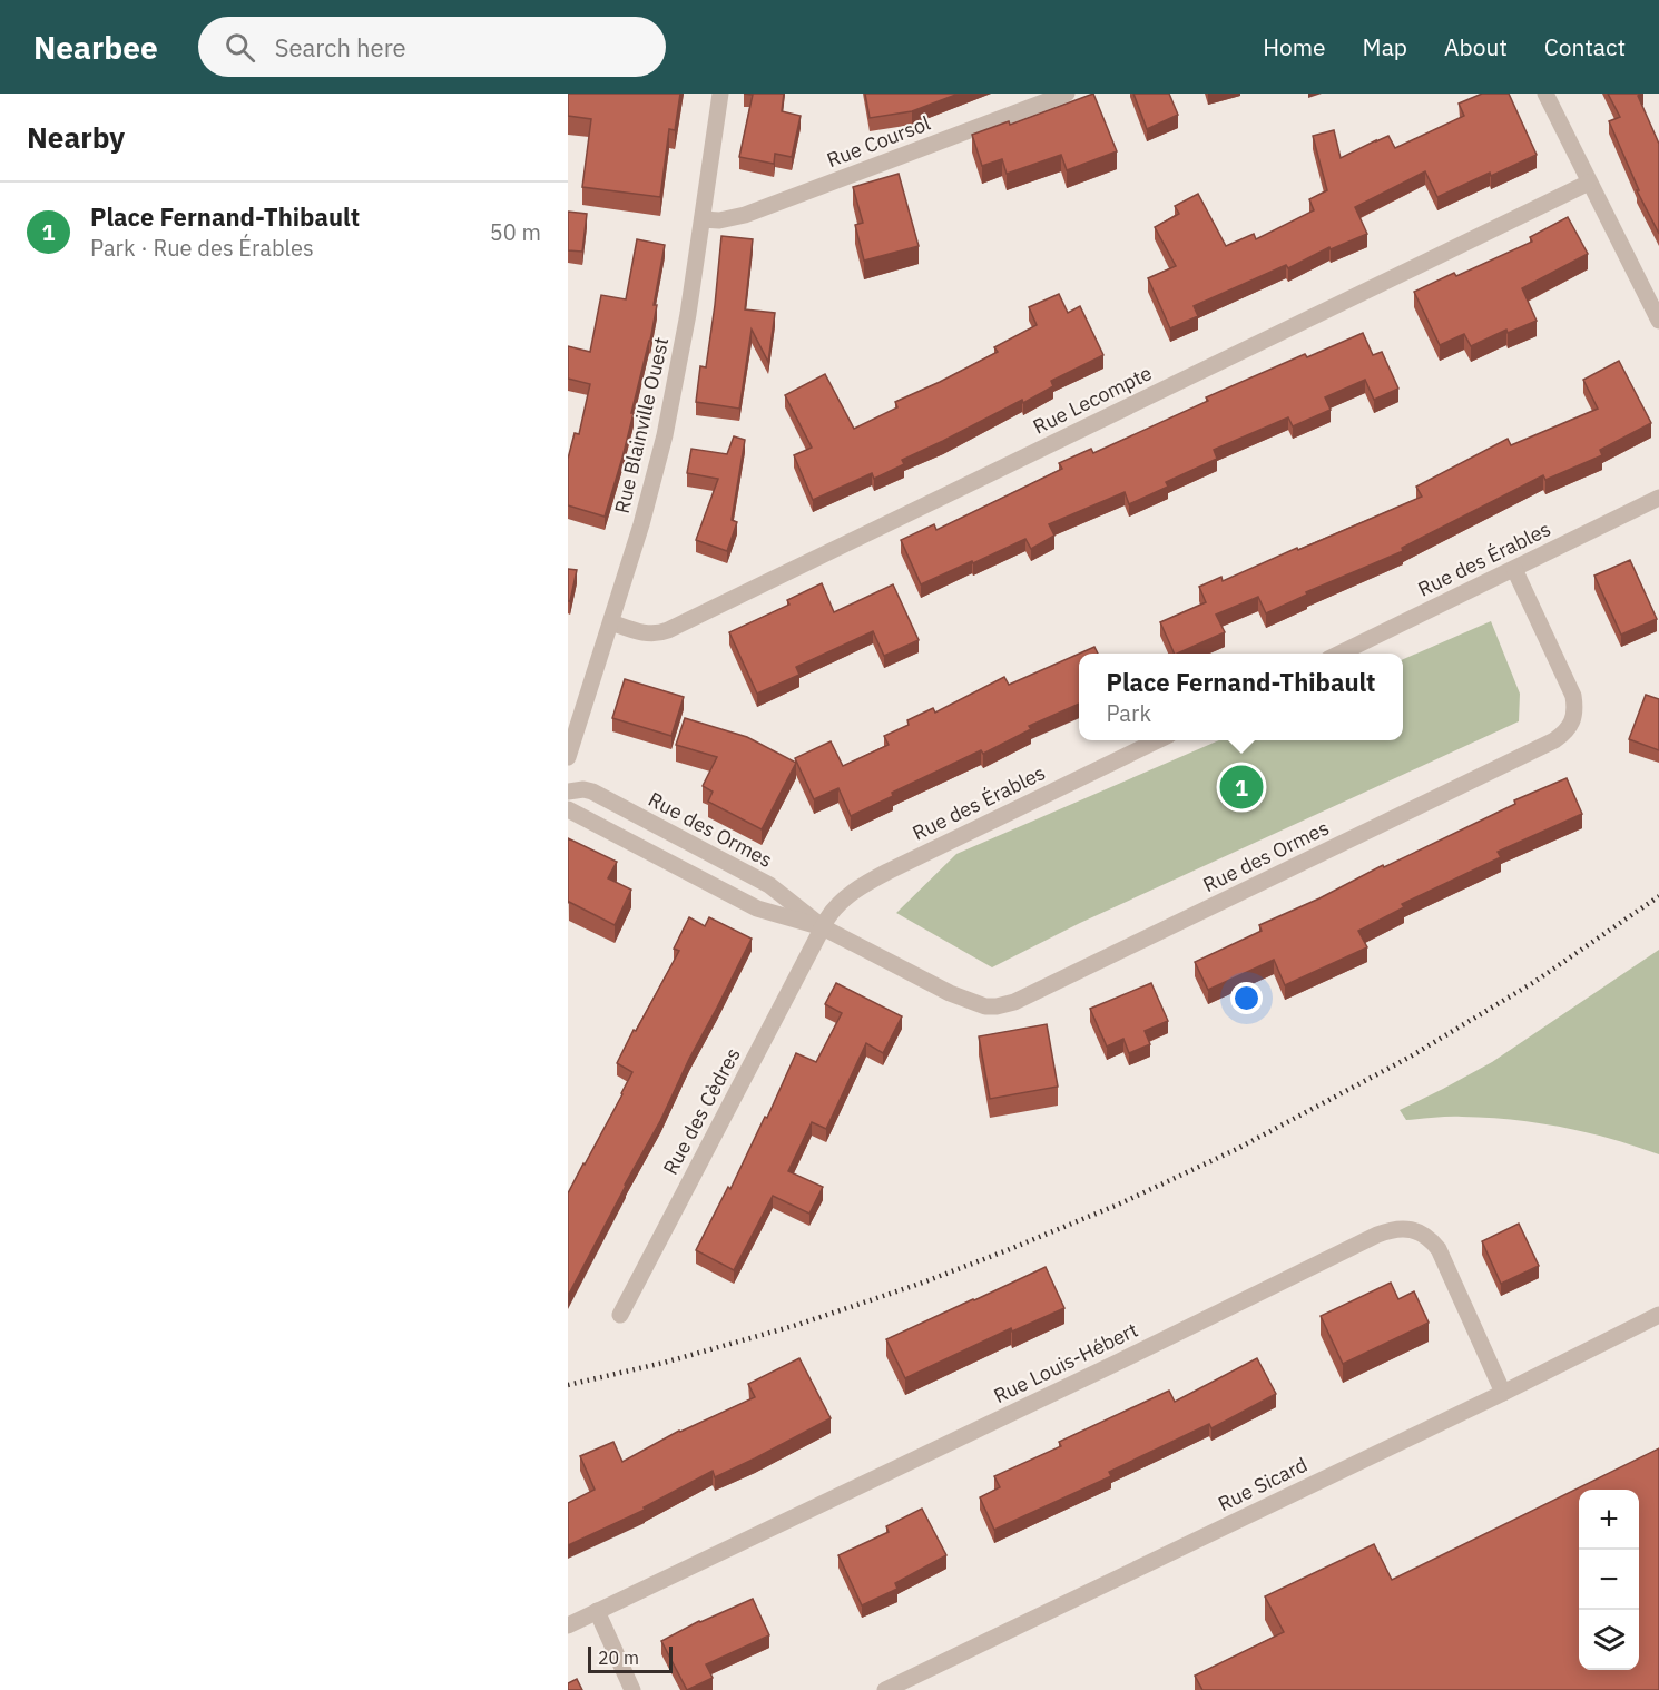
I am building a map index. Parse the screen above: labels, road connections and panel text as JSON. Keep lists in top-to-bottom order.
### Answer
{
  "streets": {
    "street": [
      "Rue Coursol",
      "Rue Lecompte",
      "Rue Blainville Ouest",
      "Rue des Érables",
      "Rue des Ormes",
      "Rue des Cèdres",
      "Rue Louis-Hébert",
      "Rue Sicard"
    ]
  },
  "crossings": [
    ["Rue Coursol", "Rue Blainville Ouest"],
    ["Rue Lecompte", "Rue Blainville Ouest"],
    ["Rue des Érables", "Rue des Ormes"],
    ["Rue des Érables", "Rue des Cèdres"],
    ["Rue des Ormes", "Rue des Cèdres"],
    ["Rue Louis-Hébert", "Rue Sicard"]
  ],
  "scale_bar": "20 m",
  "page": {
    "header": "Nearbee",
    "search": "Search here",
    "nav": [
      "Home",
      "Map",
      "About",
      "Contact"
    ],
    "heading": "Nearby",
    "list": [
      {
        "mark": "1",
        "name": "Place Fernand-Thibault",
        "note": "Park · Rue des Érables",
        "value": "50 m"
      }
    ],
    "popup": ["Place Fernand-Thibault", "Park"],
    "pins": "1",
    "map_buttons": ["+", "−"],
    "scale": "20 m"
  }
}
